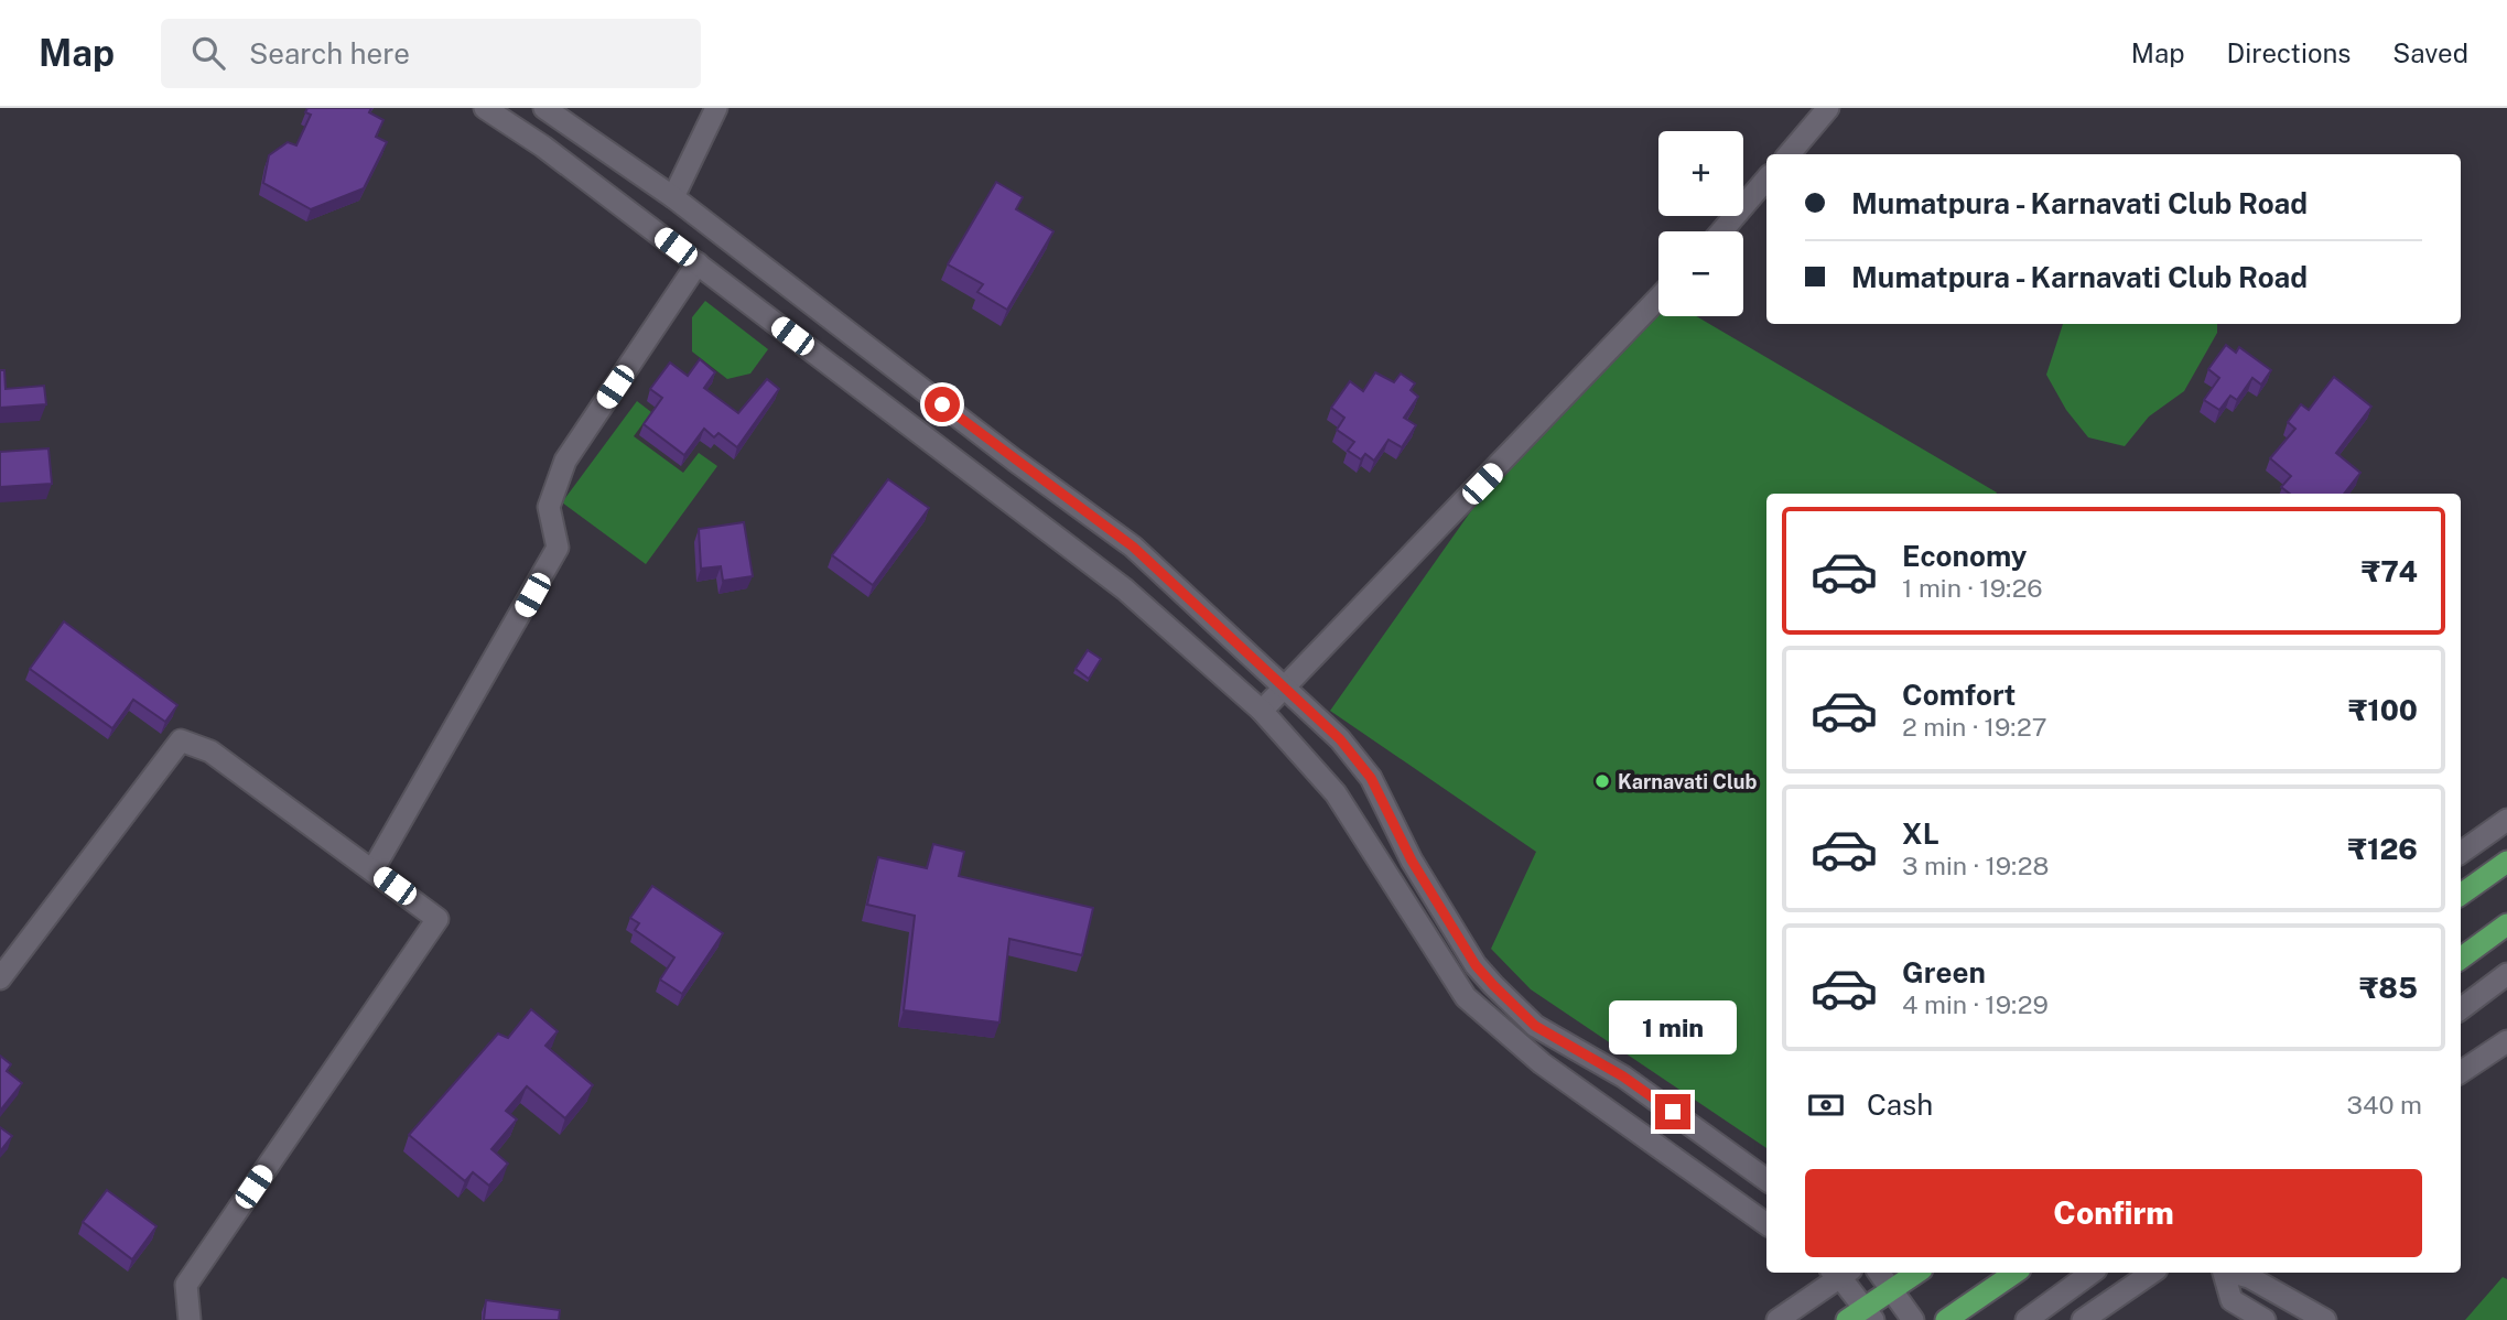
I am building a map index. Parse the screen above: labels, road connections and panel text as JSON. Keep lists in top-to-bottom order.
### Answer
{
  "places": ["Karnavati Club"],
  "page": {
    "header": "Map",
    "search": "Search here",
    "nav": ["Map", "Directions", "Saved"],
    "map_buttons": ["+", "−"],
    "banner": ["Mumatpura - Karnavati Club Road", "Mumatpura - Karnavati Club Road"],
    "list": [
      {
        "name": "Economy",
        "note": "1 min · 19:26",
        "value": "₹74"
      },
      {
        "name": "Comfort",
        "note": "2 min · 19:27",
        "value": "₹100"
      },
      {
        "name": "XL",
        "note": "3 min · 19:28",
        "value": "₹126"
      },
      {
        "name": "Green",
        "note": "4 min · 19:29",
        "value": "₹85"
      }
    ],
    "bubble": "1 min",
    "pay": ["Cash", "340 m"],
    "buttons": "Confirm"
  }
}
